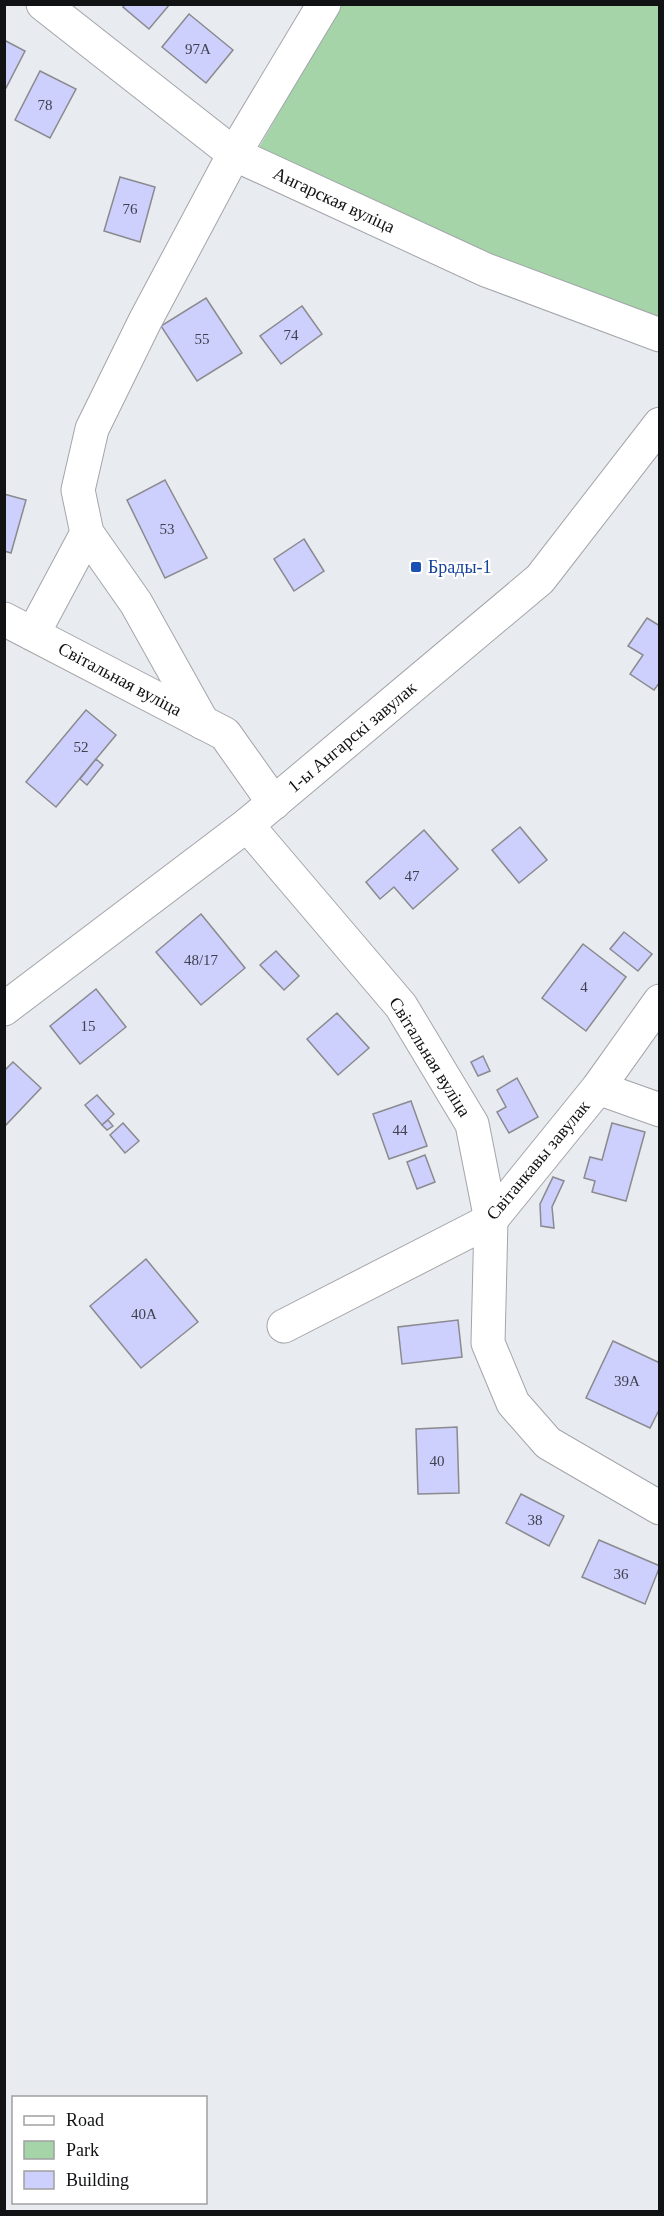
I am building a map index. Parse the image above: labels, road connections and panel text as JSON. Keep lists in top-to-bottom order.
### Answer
{
  "streets": {
    "street": [
      "Ангарская вуліца",
      "Світальная вуліца",
      "1-ы Ангарскі завулак",
      "Світанкавы завулак"
    ]
  },
  "crossings": [
    ["Світальная вуліца", "1-ы Ангарскі завулак"],
    ["Світальная вуліца", "Світанкавы завулак"]
  ],
  "places": {
    "transit": ["Брады-1"]
  },
  "house_numbers": [
    "97А",
    "78",
    "76",
    "74",
    "55",
    "53",
    "52",
    "47",
    "48/17",
    "4",
    "15",
    "44",
    "40А",
    "39А",
    "40",
    "38",
    "36"
  ],
  "legend": ["Road", "Park", "Building"]
}
